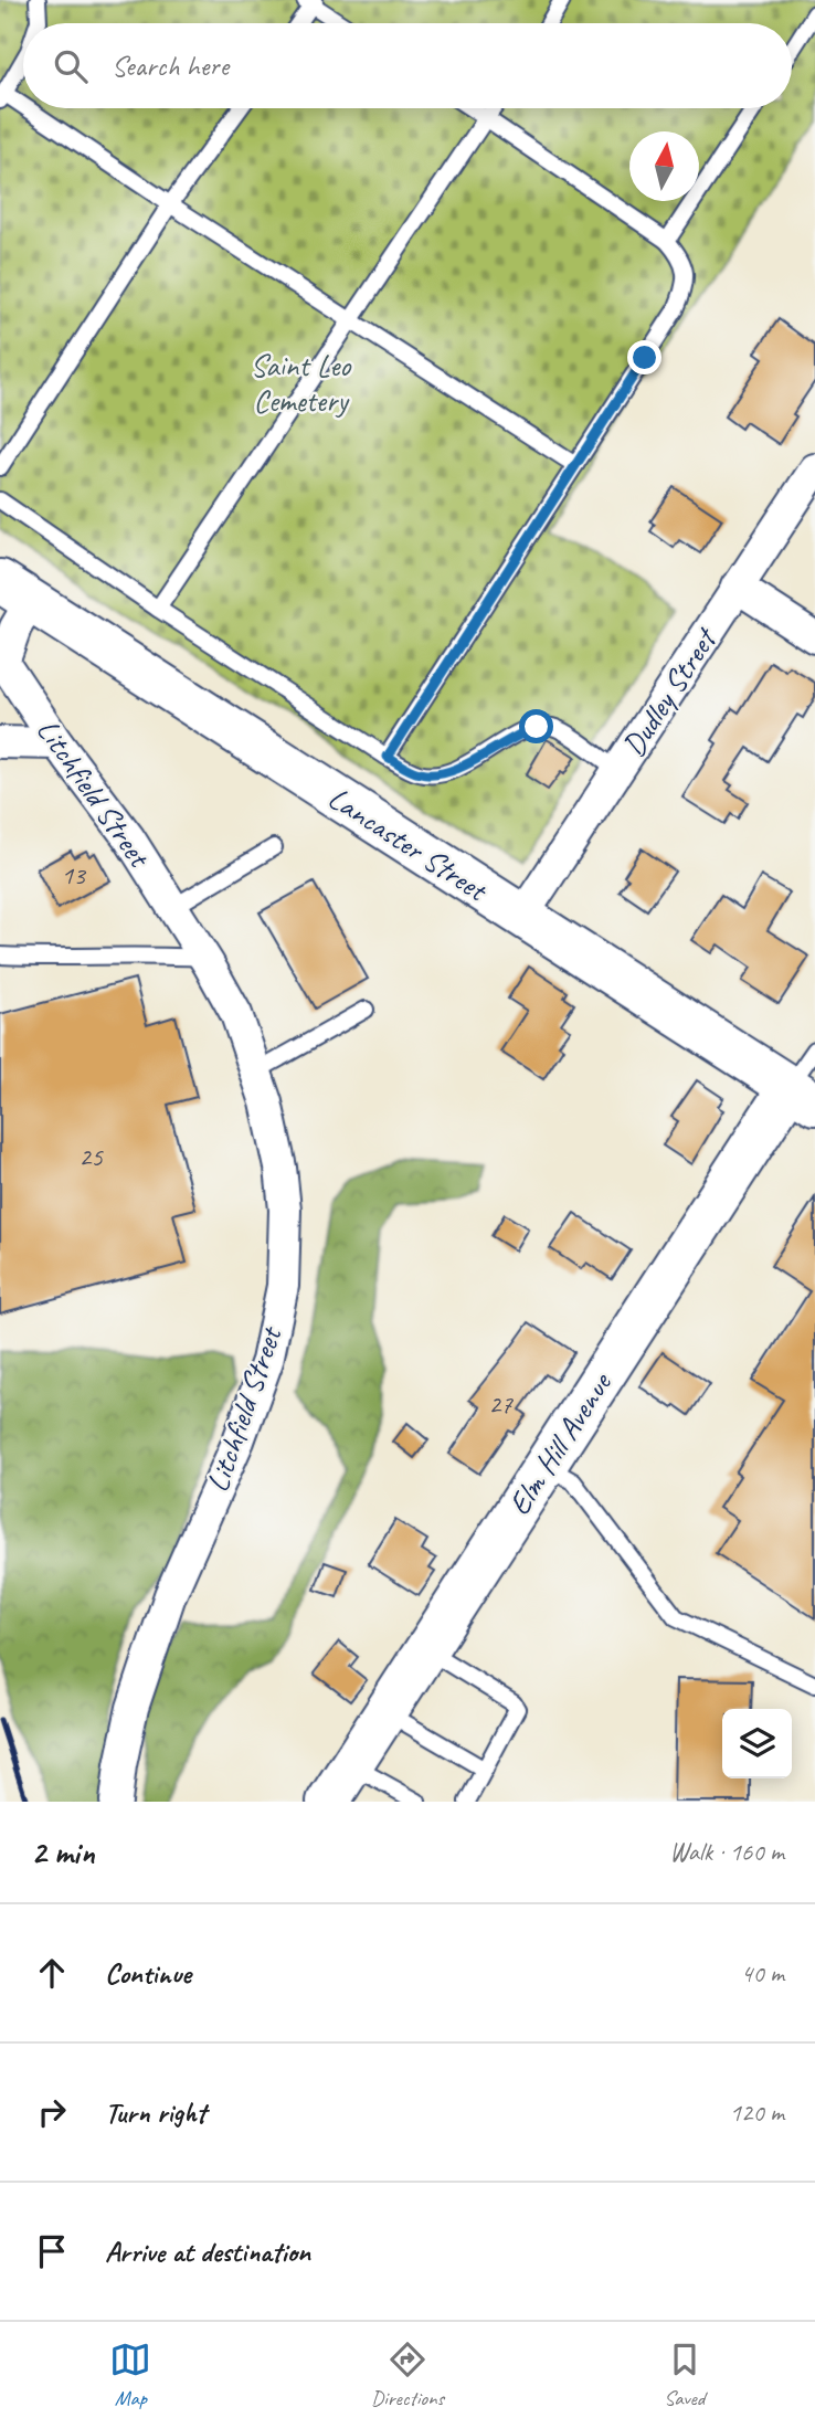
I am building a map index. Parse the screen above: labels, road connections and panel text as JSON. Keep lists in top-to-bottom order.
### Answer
{
  "streets": {
    "main road": ["Lancaster Street", "Elm Hill Avenue"],
    "street": ["Dudley Street", "Litchfield Street"]
  },
  "crossings": [
    ["Dudley Street", "Lancaster Street"],
    ["Litchfield Street", "Lancaster Street"],
    ["Lancaster Street", "Elm Hill Avenue"]
  ],
  "parks": ["Saint Leo Cemetery"],
  "house_numbers": ["13", "25", "27"],
  "north": "top",
  "page": {
    "search": "Search here",
    "heading": ["2 min", "Walk · 160 m"],
    "list": [
      ["Continue", "40 m"],
      ["Turn right", "120 m"],
      "Arrive at destination"
    ],
    "nav": ["Map", "Directions", "Saved"]
  }
}
